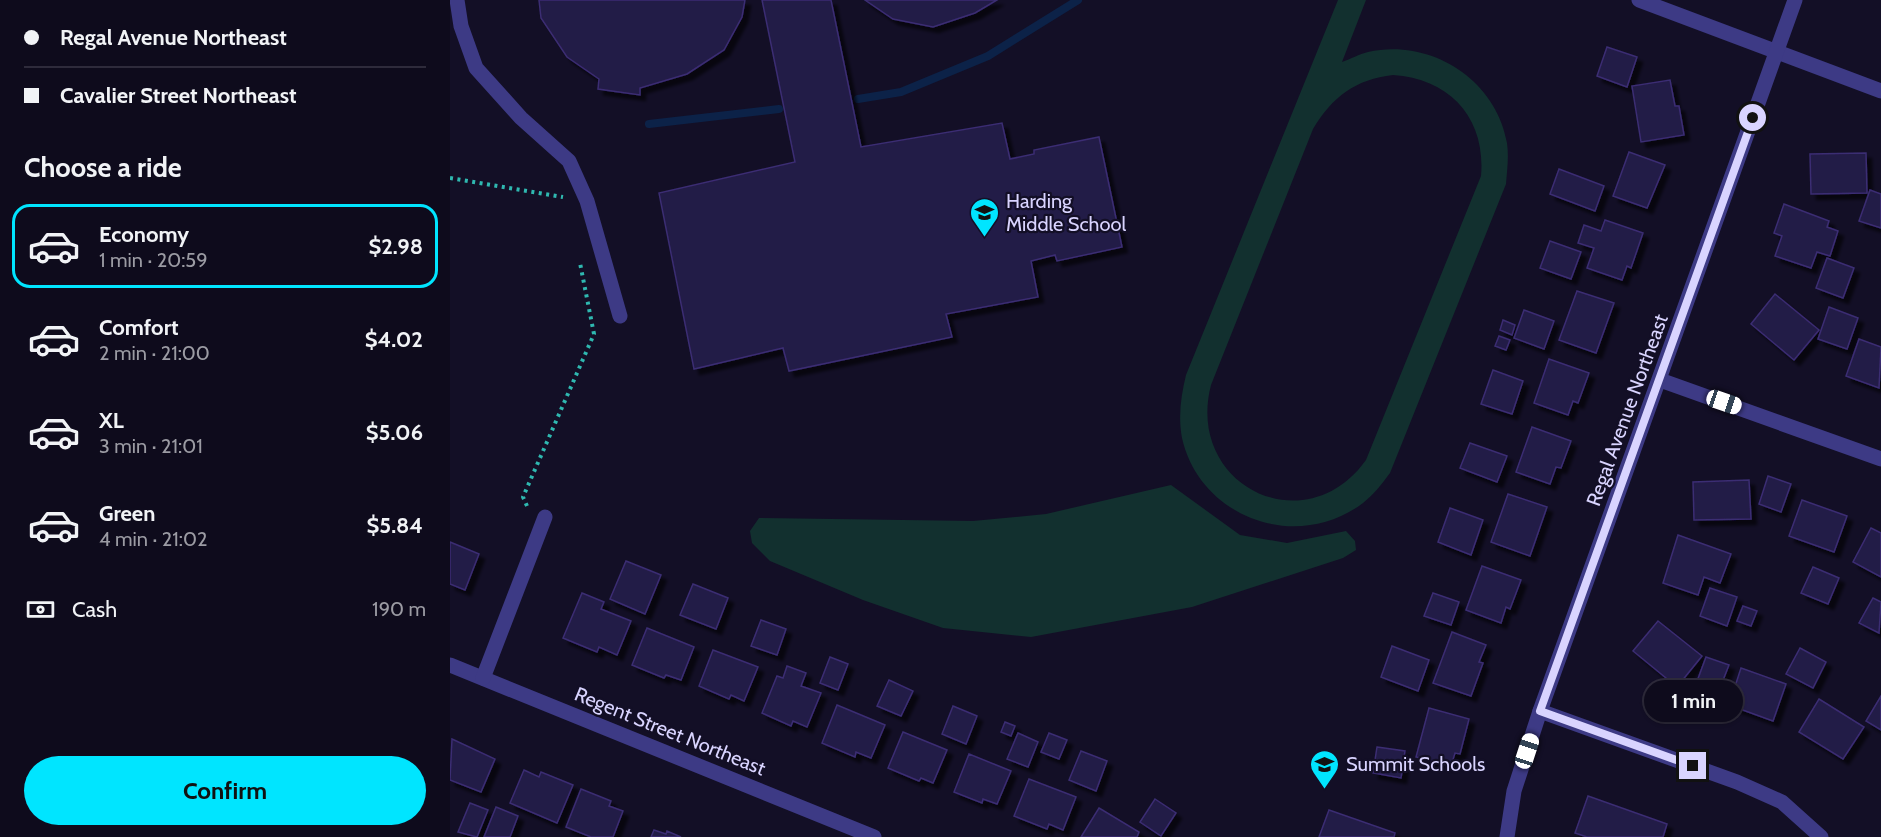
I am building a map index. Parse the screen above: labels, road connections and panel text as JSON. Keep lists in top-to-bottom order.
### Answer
{
  "streets": {
    "street": ["Regal Avenue Northeast", "Regent Street Northeast"]
  },
  "places": {
    "school or university": ["Harding Middle School", "Summit Schools"]
  },
  "page": {
    "banner": ["Regal Avenue Northeast", "Cavalier Street Northeast"],
    "heading": "Choose a ride",
    "list": [
      {
        "name": "Economy",
        "note": "1 min · 20:59",
        "value": "$2.98"
      },
      {
        "name": "Comfort",
        "note": "2 min · 21:00",
        "value": "$4.02"
      },
      {
        "name": "XL",
        "note": "3 min · 21:01",
        "value": "$5.06"
      },
      {
        "name": "Green",
        "note": "4 min · 21:02",
        "value": "$5.84"
      }
    ],
    "pay": ["Cash", "190 m"],
    "bubble": "1 min",
    "buttons": "Confirm"
  }
}
